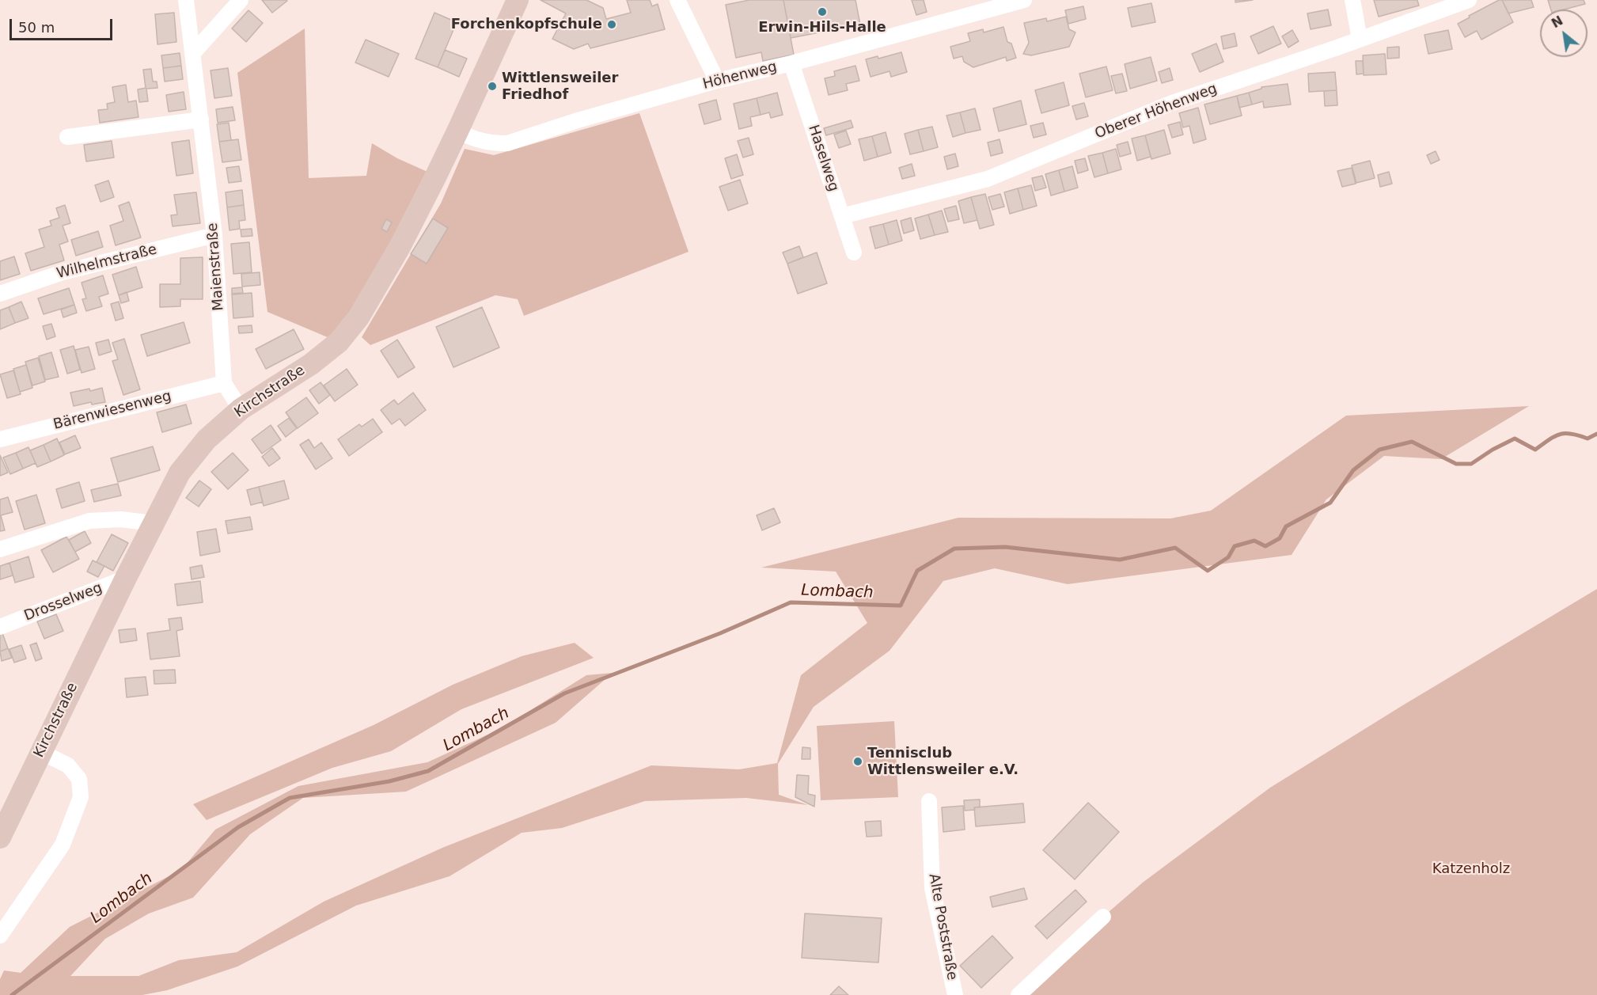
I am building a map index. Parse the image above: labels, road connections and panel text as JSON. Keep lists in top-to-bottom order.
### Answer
{
  "streets": {
    "street": [
      "Höhenweg",
      "Oberer Höhenweg",
      "Haselweg",
      "Wilhelmstraße",
      "Maienstraße",
      "Kirchstraße",
      "Bärenwiesenweg",
      "Drosselweg",
      "Alte Poststraße"
    ]
  },
  "crossings": [
    ["Höhenweg", "Haselweg"],
    ["Höhenweg", "Kirchstraße"],
    ["Oberer Höhenweg", "Haselweg"],
    ["Wilhelmstraße", "Maienstraße"],
    ["Maienstraße", "Kirchstraße"],
    ["Maienstraße", "Bärenwiesenweg"],
    ["Kirchstraße", "Drosselweg"]
  ],
  "water": ["Lombach"],
  "parks": ["Katzenholz"],
  "places": [
    "Erwin-Hils-Halle",
    "Forchenkopfschule",
    "Wittlensweiler Friedhof",
    "Tennisclub Wittlensweiler e.V."
  ],
  "scale_bar": "50 m",
  "north": "top left"
}
